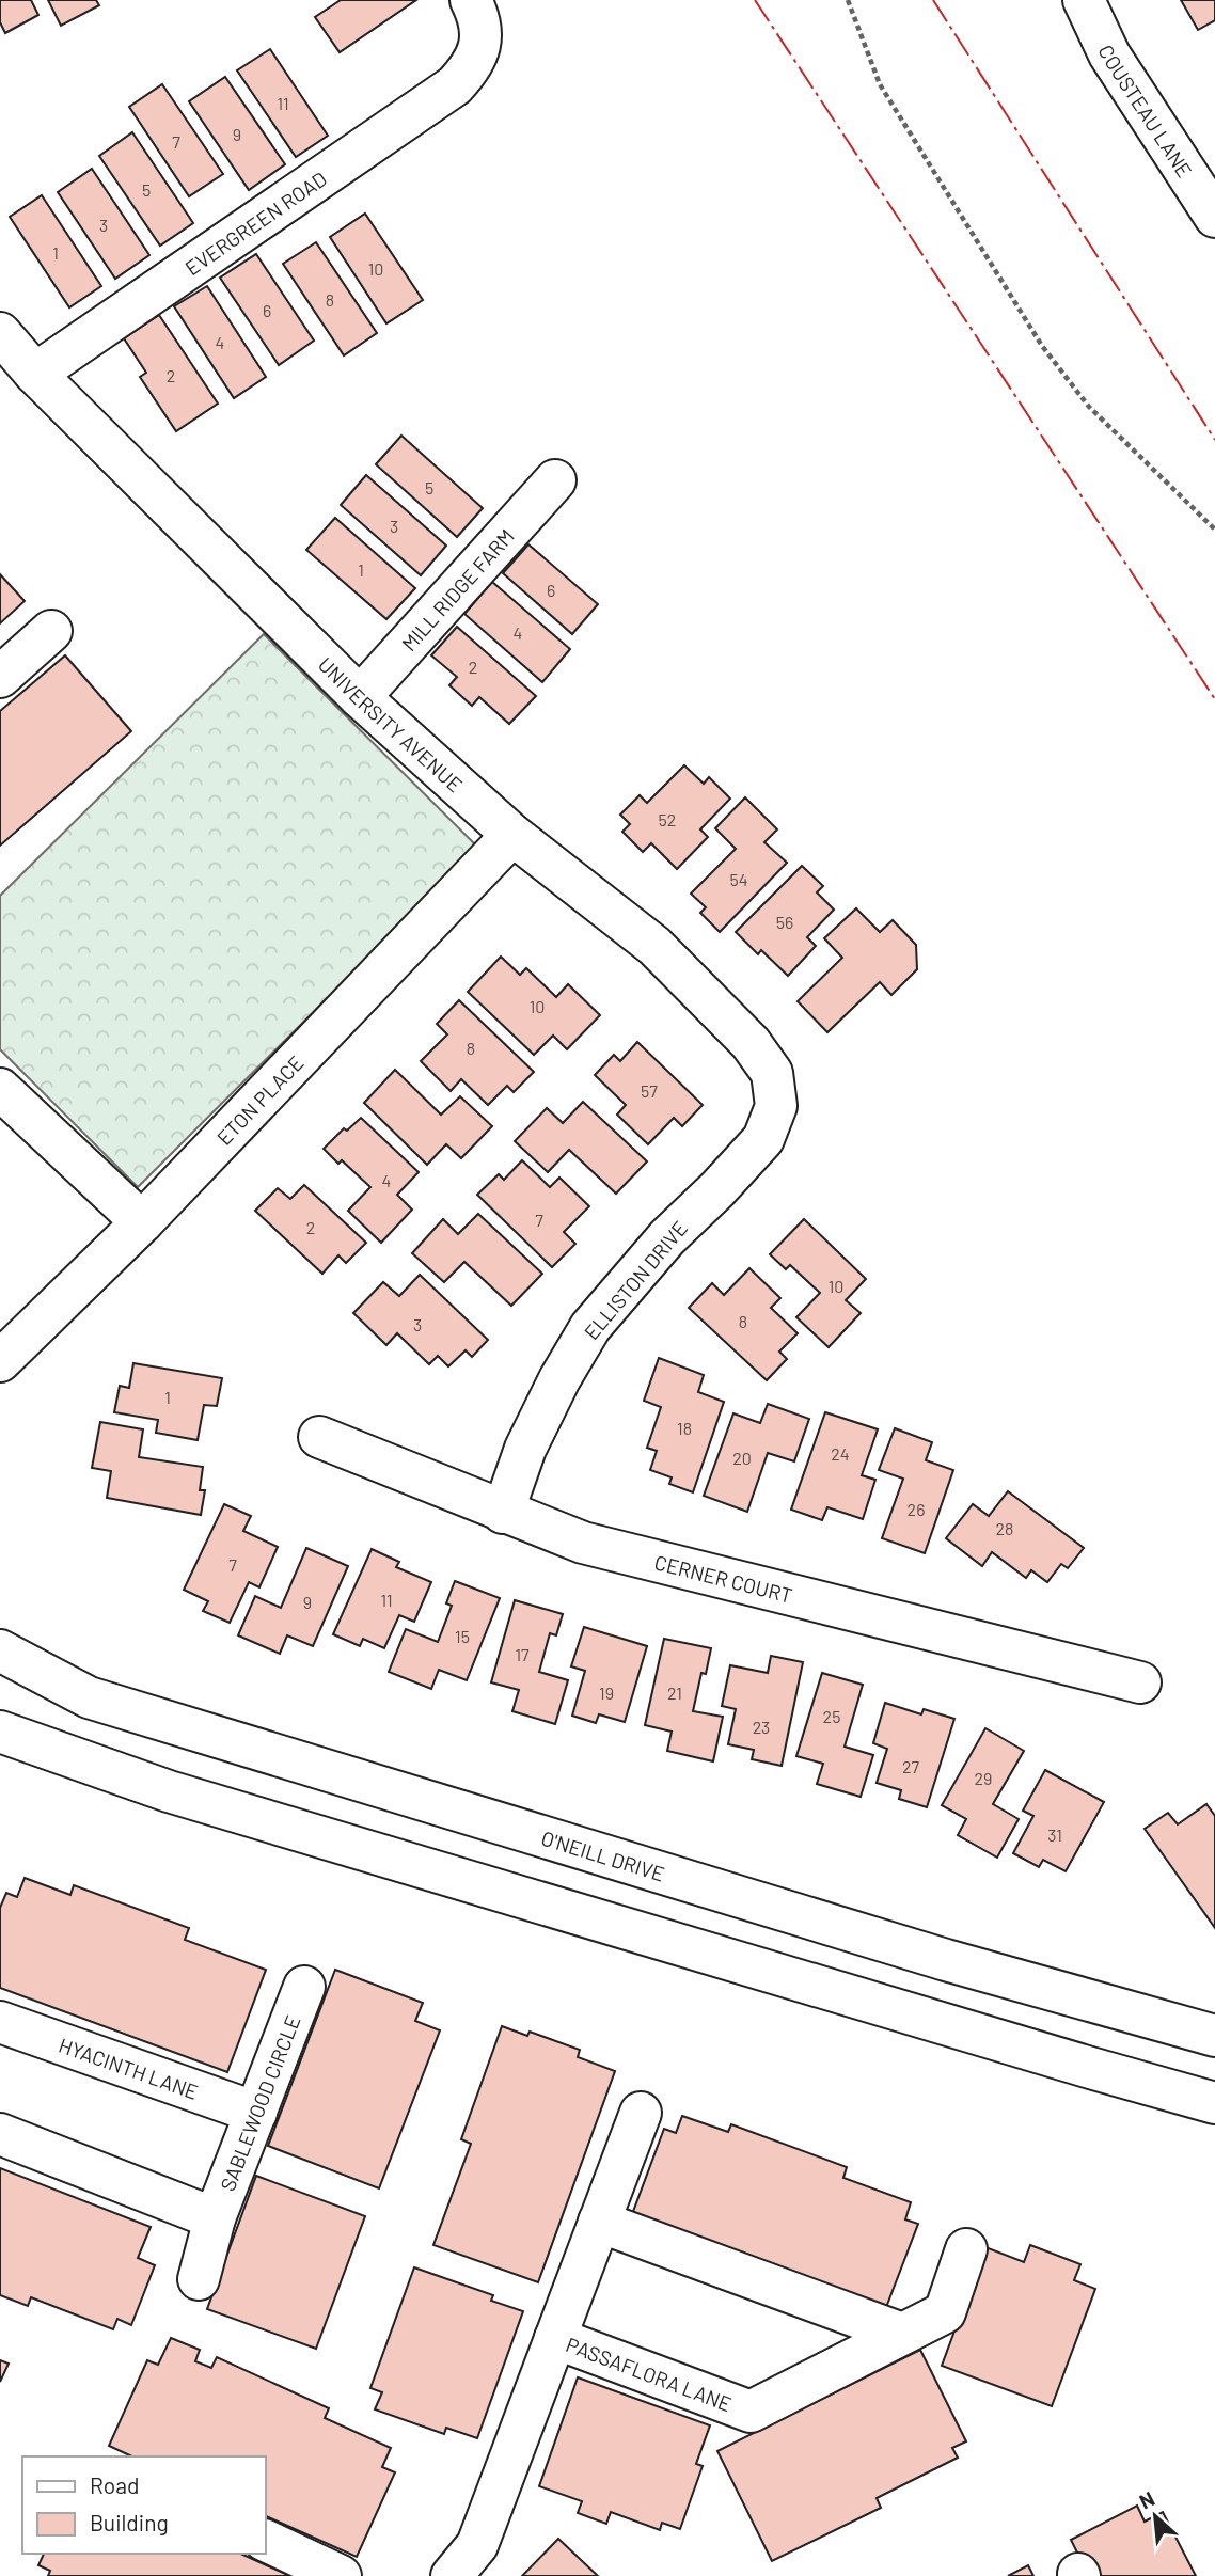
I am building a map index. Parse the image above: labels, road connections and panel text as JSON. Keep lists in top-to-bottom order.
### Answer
{
  "streets": {
    "street": [
      "COUSTEAU LANE",
      "EVERGREEN ROAD",
      "MILL RIDGE FARM",
      "UNIVERSITY AVENUE",
      "ETON PLACE",
      "ELLISTON DRIVE",
      "CERNER COURT",
      "O'NEILL DRIVE",
      "HYACINTH LANE",
      "SABLEWOOD CIRCLE",
      "PASSAFLORA LANE"
    ]
  },
  "crossings": [
    ["EVERGREEN ROAD", "UNIVERSITY AVENUE"],
    ["MILL RIDGE FARM", "UNIVERSITY AVENUE"],
    ["UNIVERSITY AVENUE", "ETON PLACE"],
    ["UNIVERSITY AVENUE", "ELLISTON DRIVE"],
    ["ELLISTON DRIVE", "CERNER COURT"],
    ["HYACINTH LANE", "SABLEWOOD CIRCLE"]
  ],
  "house_numbers": [
    "11",
    "9",
    "7",
    "5",
    "3",
    "1",
    "10",
    "8",
    "6",
    "4",
    "2",
    "5",
    "3",
    "1",
    "6",
    "4",
    "2",
    "52",
    "54",
    "56",
    "10",
    "8",
    "57",
    "4",
    "7",
    "2",
    "10",
    "8",
    "3",
    "1",
    "18",
    "24",
    "20",
    "26",
    "28",
    "7",
    "11",
    "9",
    "15",
    "17",
    "19",
    "21",
    "25",
    "23",
    "27",
    "29",
    "31"
  ],
  "legend": ["Road", "Building"],
  "north": "top left"
}
